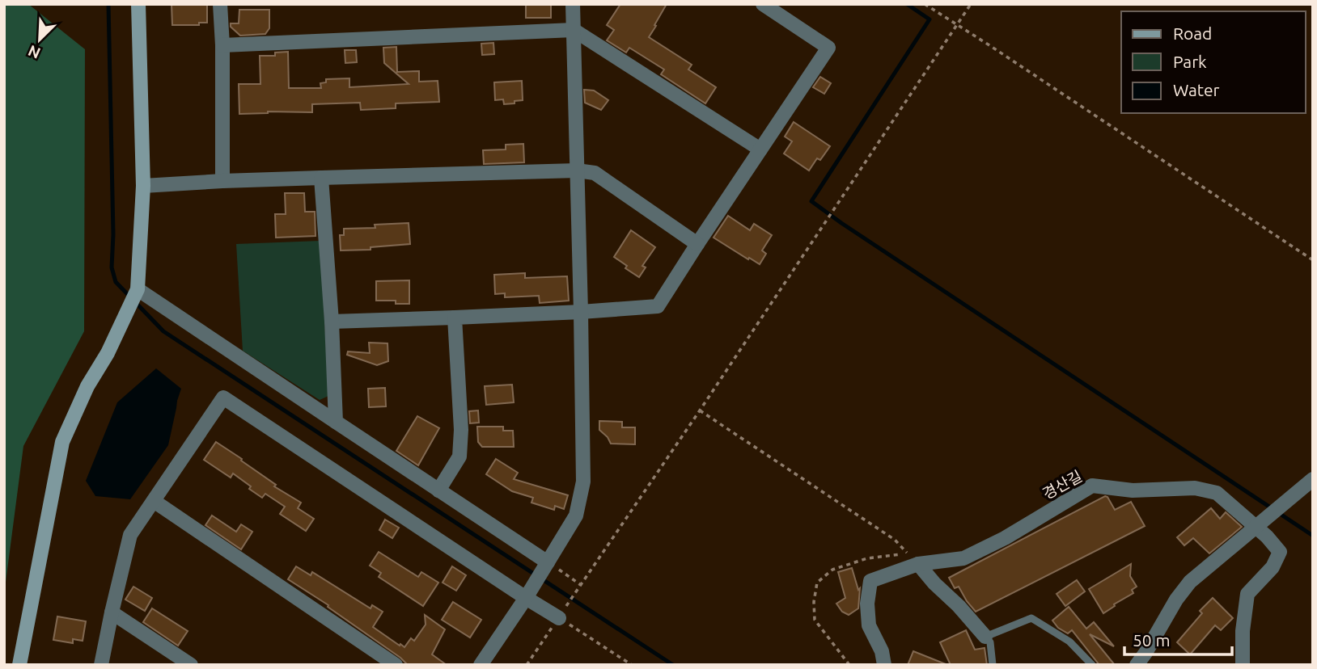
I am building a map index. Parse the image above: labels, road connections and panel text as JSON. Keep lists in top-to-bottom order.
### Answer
{
  "streets": {
    "street": ["경산길"]
  },
  "legend": ["Road", "Park", "Water"],
  "scale_bar": "50 m",
  "north": "bottom left"
}
